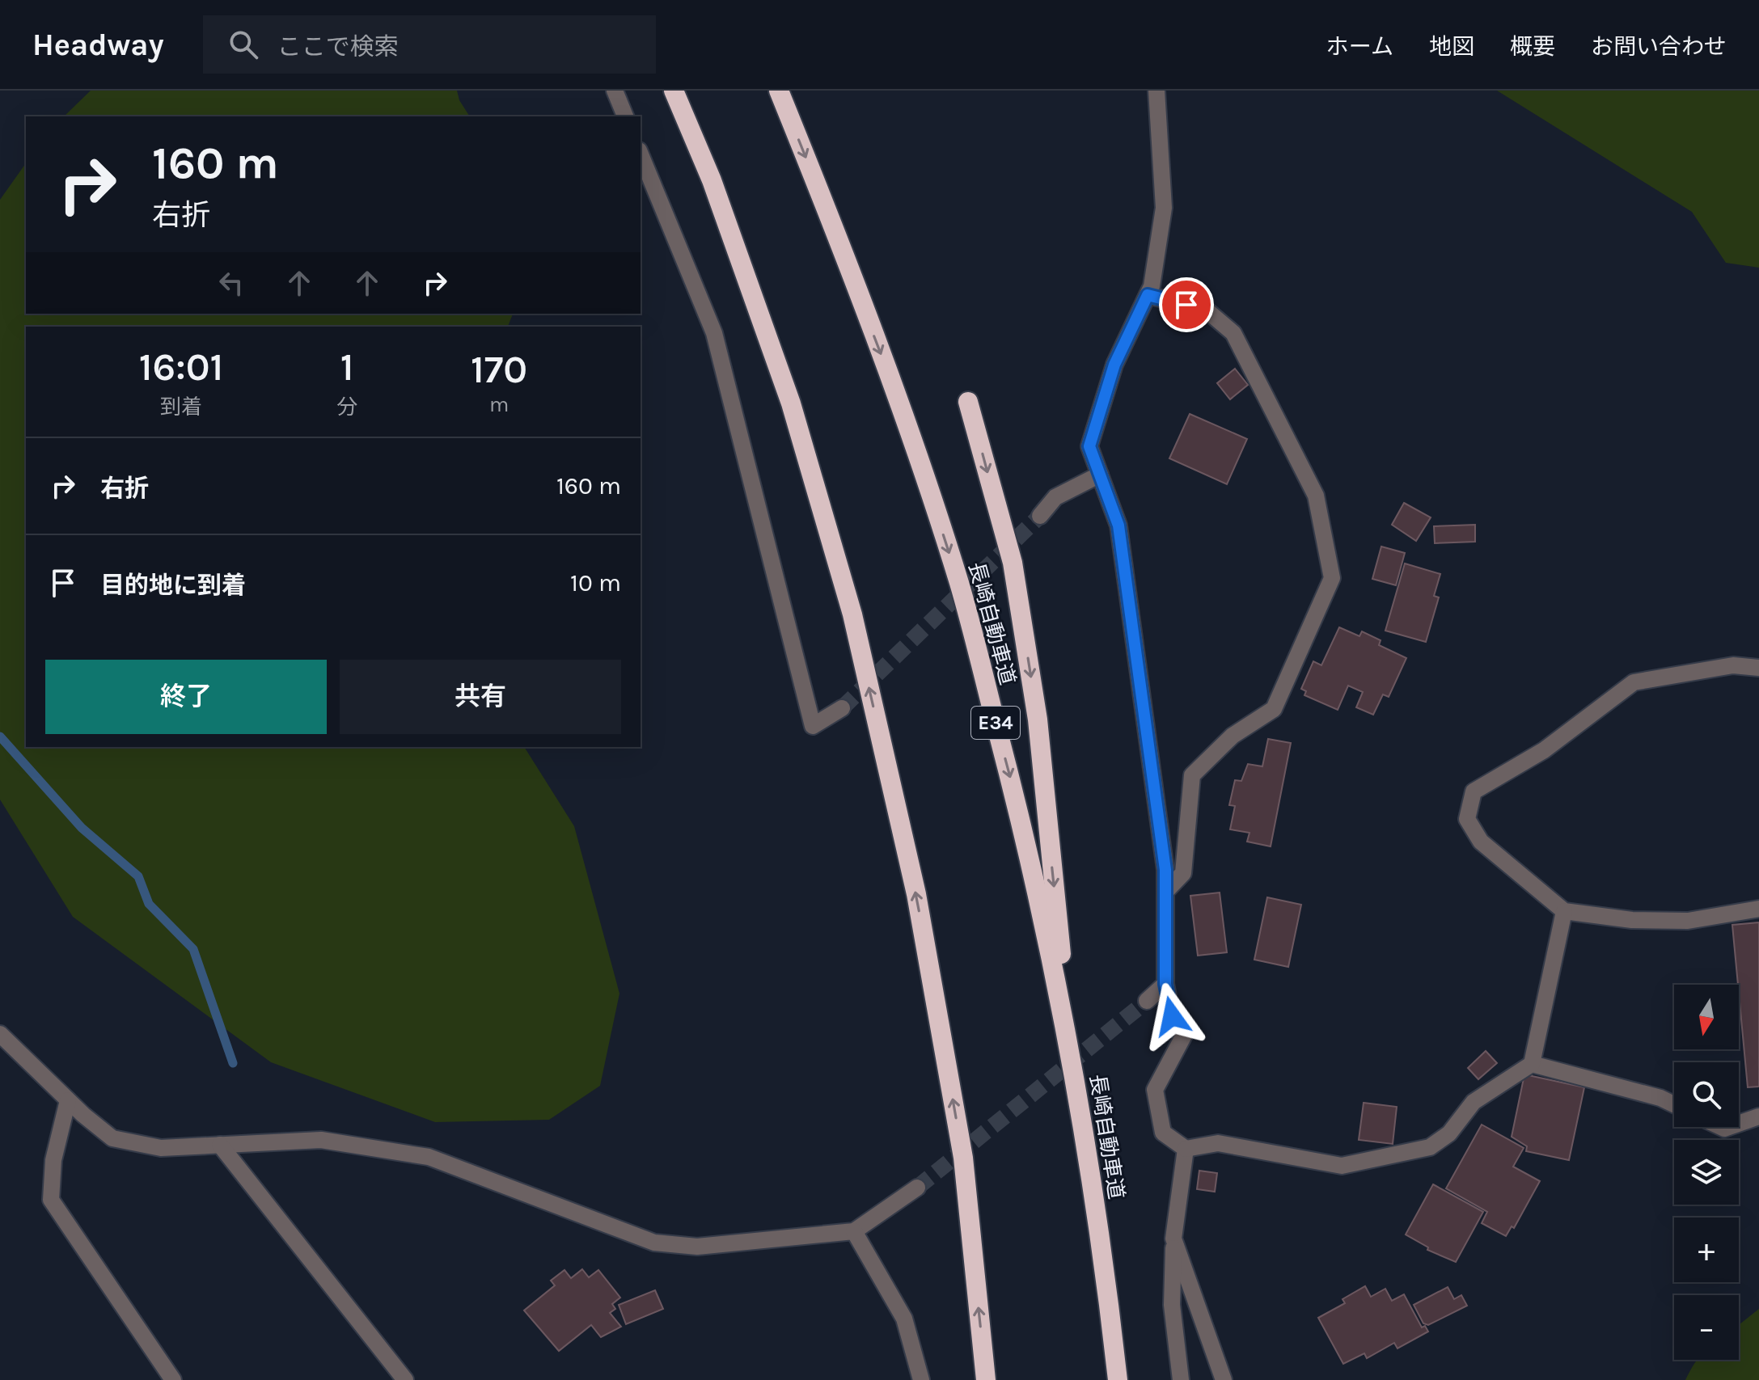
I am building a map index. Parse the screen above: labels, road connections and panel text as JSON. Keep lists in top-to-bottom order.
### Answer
{
  "streets": {
    "highway": ["長崎自動車道", "E34"]
  },
  "north": "bottom",
  "page": {
    "header": "Headway",
    "search": "ここで検索",
    "nav": [
      "ホーム",
      "地図",
      "概要",
      "お問い合わせ"
    ],
    "turn": ["160 m", "右折"],
    "eta": [
      "16:01",
      "到着",
      "1",
      "分",
      "170",
      "m"
    ],
    "list": [
      {
        "name": "右折",
        "value": "160 m"
      },
      {
        "name": "目的地に到着",
        "value": "10 m"
      }
    ],
    "buttons": ["終了", "共有"],
    "map_buttons": ["+", "−"]
  }
}
